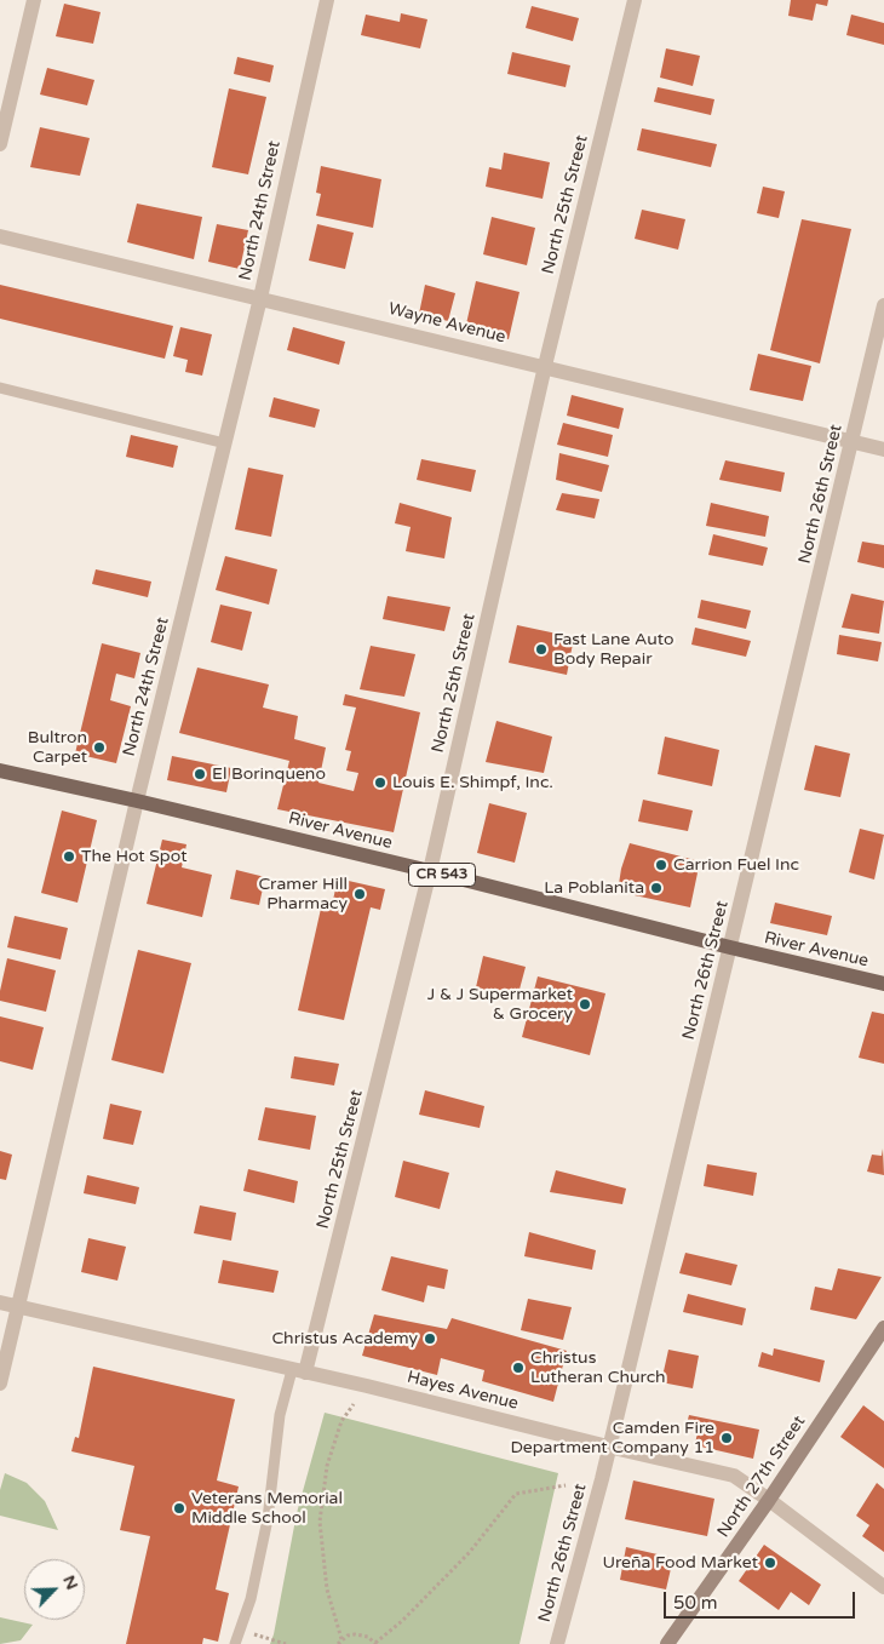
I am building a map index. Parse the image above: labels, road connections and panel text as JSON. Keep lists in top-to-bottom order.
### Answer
{
  "streets": {
    "main road": ["River Avenue", "CR 543", "North 27th Street"],
    "street": [
      "North 25th Street",
      "North 24th Street",
      "Wayne Avenue",
      "North 26th Street",
      "Hayes Avenue"
    ]
  },
  "crossings": [
    ["North 25th Street", "Wayne Avenue"],
    ["North 25th Street", "River Avenue"],
    ["North 25th Street", "Hayes Avenue"],
    ["North 24th Street", "Wayne Avenue"],
    ["North 24th Street", "River Avenue"],
    ["North 24th Street", "Hayes Avenue"],
    ["Wayne Avenue", "North 26th Street"],
    ["North 26th Street", "River Avenue"],
    ["North 26th Street", "Hayes Avenue"],
    ["Hayes Avenue", "North 27th Street"]
  ],
  "places": [
    "Fast Lane Auto Body Repair",
    "Bultron Carpet",
    "El Borinqueno",
    "Louis E. Shimpf, Inc.",
    "The Hot Spot",
    "Carrion Fuel Inc",
    "La Poblanita",
    "Cramer Hill Pharmacy",
    "J & J Supermarket & Grocery",
    "Christus Academy",
    "Christus Lutheran Church",
    "Camden Fire Department Company 11",
    "Veterans Memorial Middle School",
    "Ureña Food Market"
  ],
  "scale_bar": "50 m",
  "north": "top right"
}
